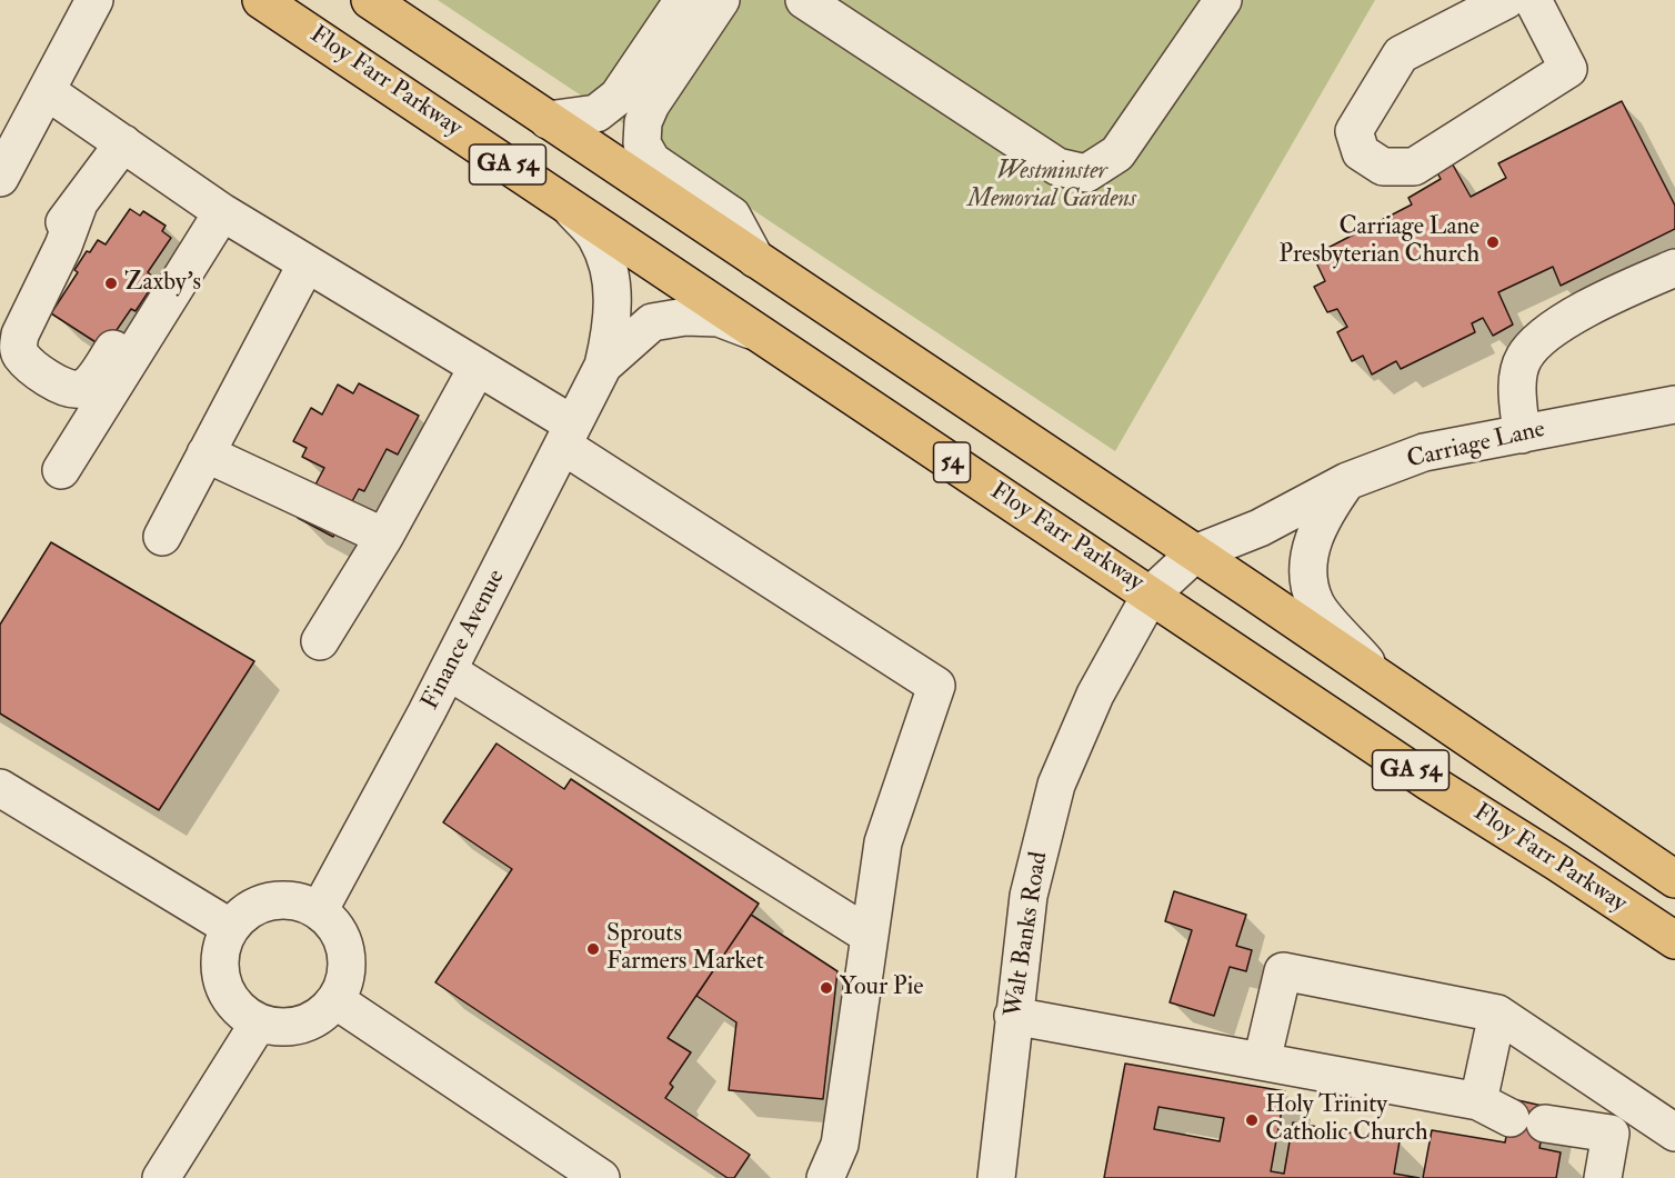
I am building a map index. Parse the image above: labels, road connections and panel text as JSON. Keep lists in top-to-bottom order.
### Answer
{
  "streets": {
    "main road": ["Floy Farr Parkway", "GA 54", "54"],
    "street": ["Carriage Lane", "Finance Avenue", "Walt Banks Road"]
  },
  "crossings": [
    ["Floy Farr Parkway", "Carriage Lane"],
    ["Floy Farr Parkway", "Finance Avenue"],
    ["Floy Farr Parkway", "Walt Banks Road"],
    ["GA 54", "Carriage Lane"],
    ["Carriage Lane", "Walt Banks Road"]
  ],
  "parks": ["Westminster Memorial Gardens"],
  "places": [
    "Carriage Lane Presbyterian Church",
    "Zaxby's",
    "Sprouts Farmers Market",
    "Your Pie",
    "Holy Trinity Catholic Church"
  ]
}
